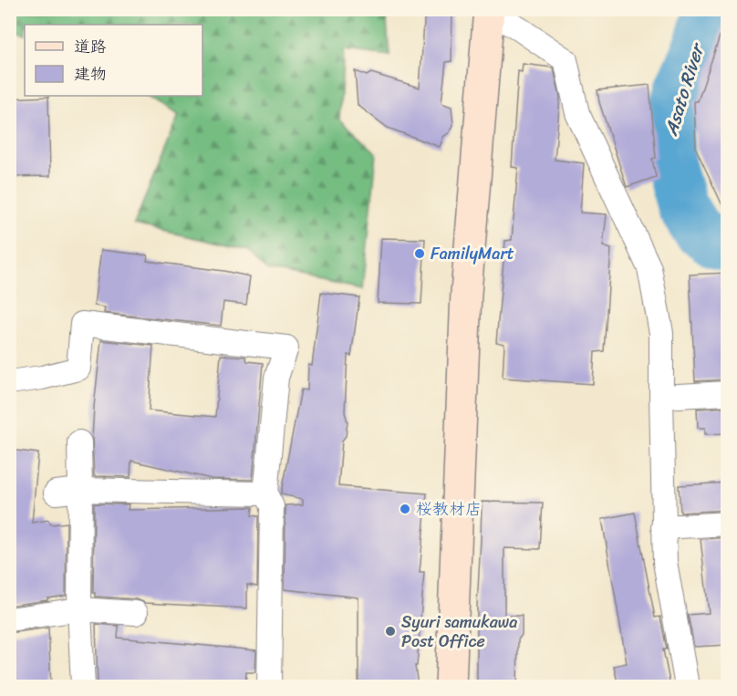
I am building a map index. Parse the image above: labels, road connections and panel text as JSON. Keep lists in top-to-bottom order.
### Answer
{
  "water": ["Asato River"],
  "places": ["FamilyMart", "桜教材店", "Syuri samukawa Post Office"],
  "legend": ["道路", "建物"]
}
